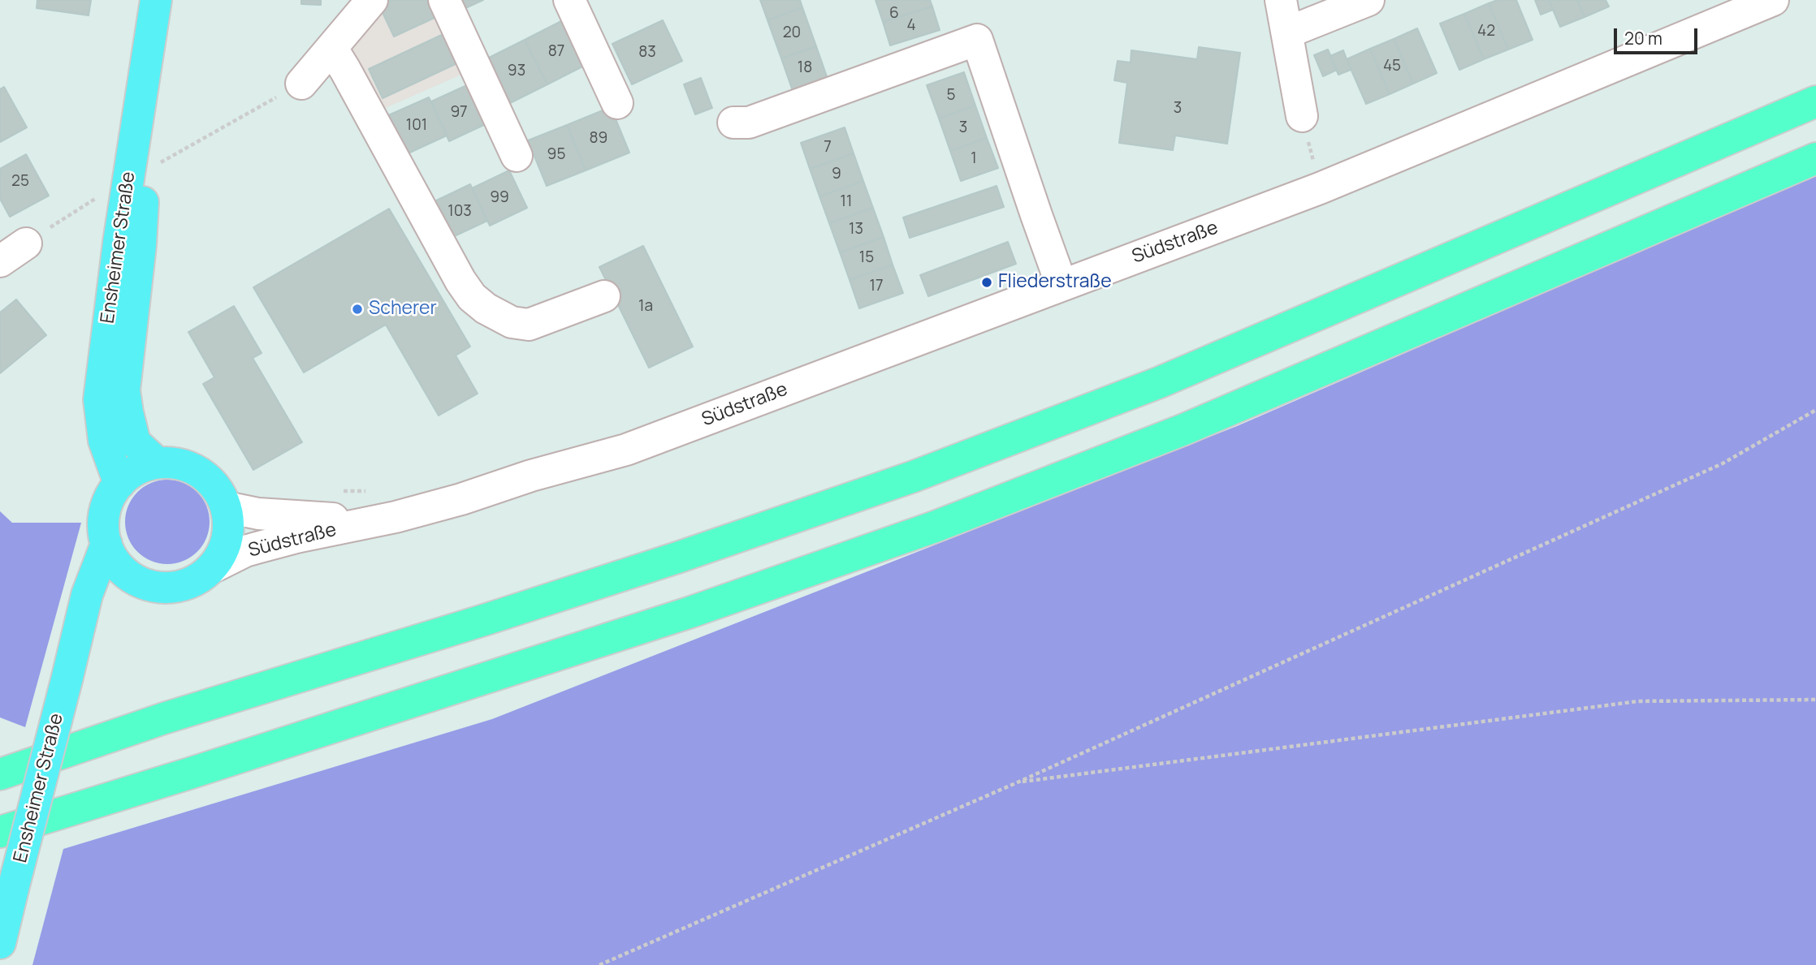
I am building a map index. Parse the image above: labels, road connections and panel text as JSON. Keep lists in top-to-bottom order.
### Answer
{
  "streets": {
    "main road": ["Ensheimer Straße"],
    "street": ["Südstraße"]
  },
  "crossings": [
    ["Südstraße", "Ensheimer Straße"]
  ],
  "places": ["Fliederstraße", "Scherer"],
  "house_numbers": [
    "6",
    "4",
    "42",
    "20",
    "87",
    "83",
    "45",
    "18",
    "93",
    "5",
    "3",
    "97",
    "101",
    "3",
    "89",
    "7",
    "95",
    "1",
    "9",
    "25",
    "99",
    "11",
    "103",
    "13",
    "15",
    "17",
    "1a"
  ],
  "scale_bar": "20 m"
}
